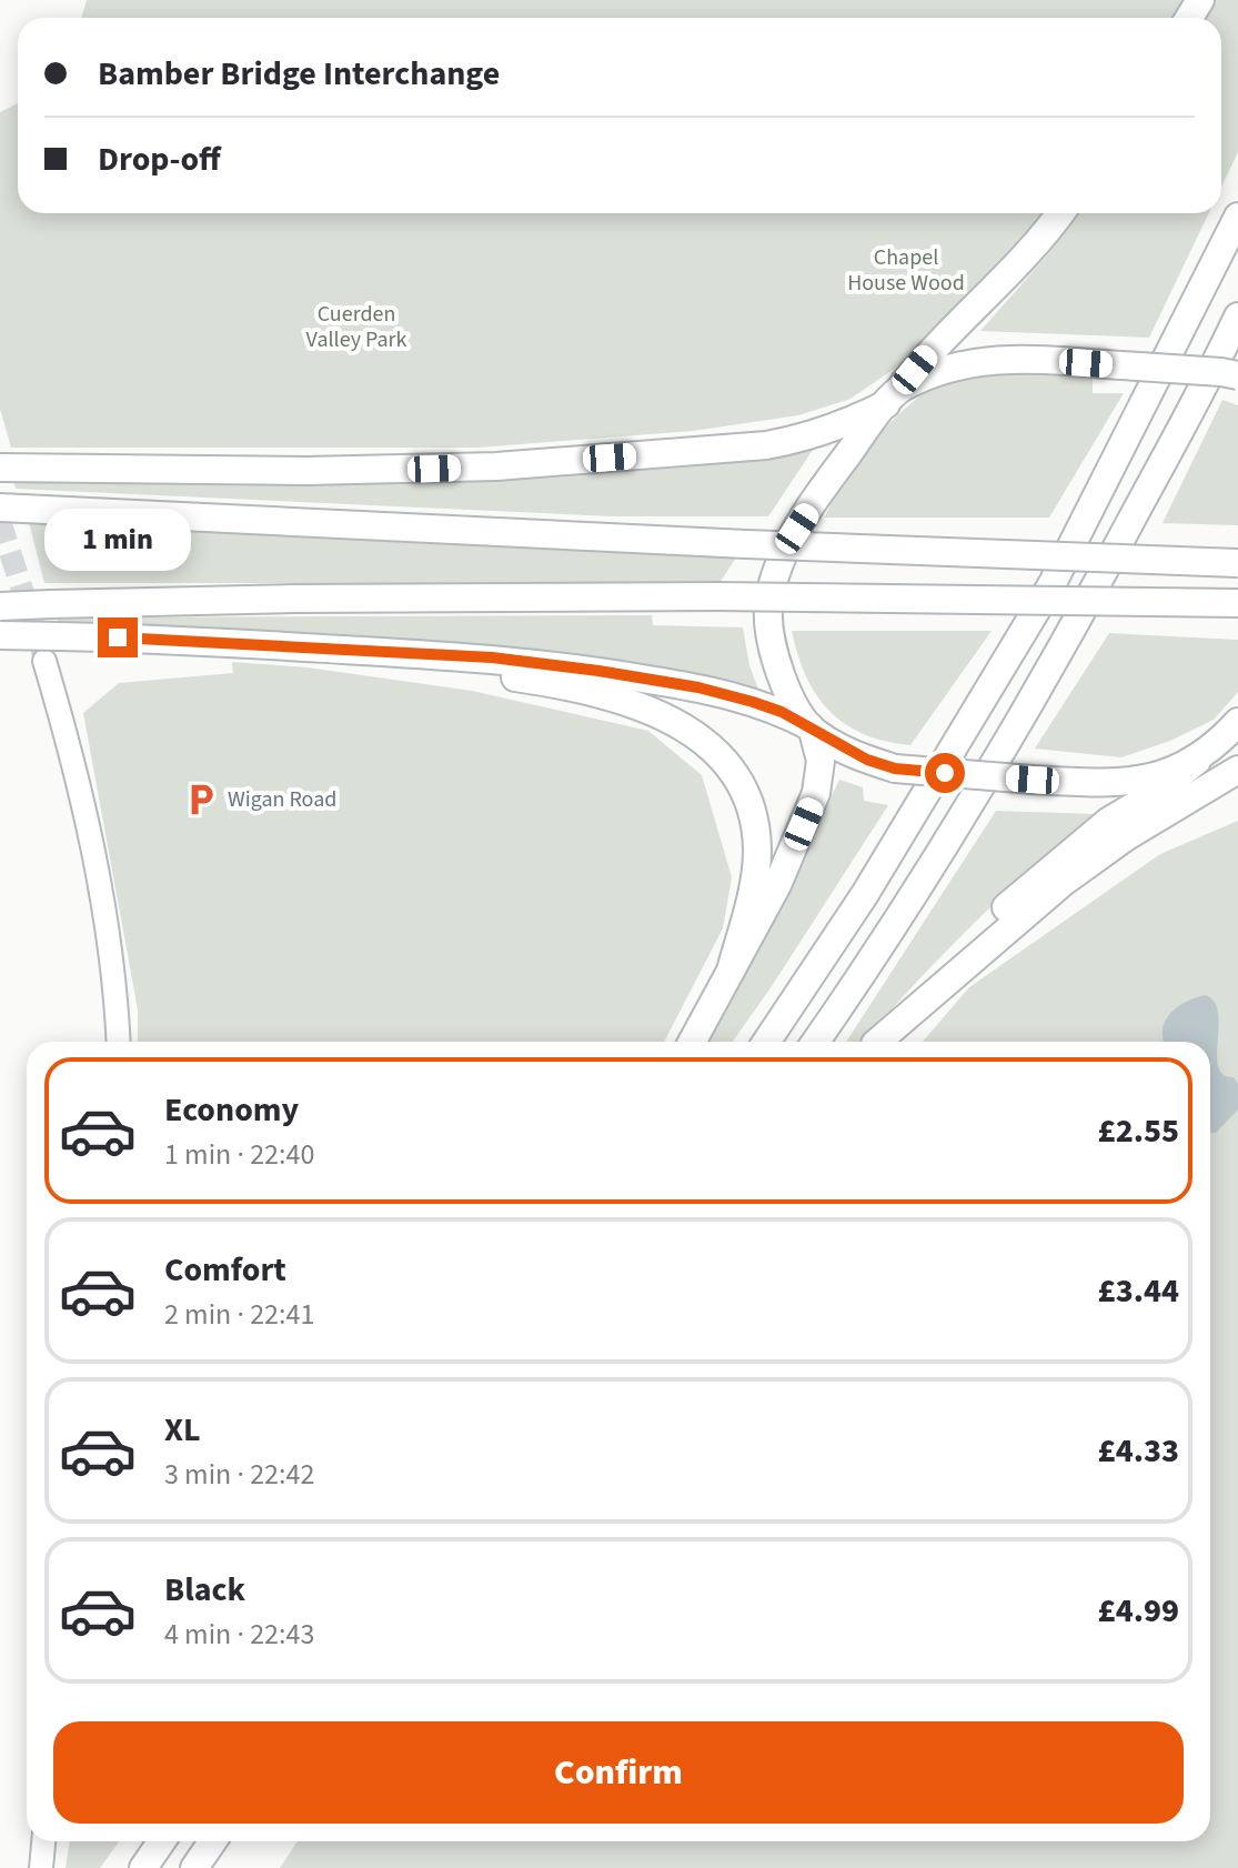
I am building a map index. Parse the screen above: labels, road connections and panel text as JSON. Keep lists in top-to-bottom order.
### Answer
{
  "parks": ["Chapel House Wood", "Cuerden Valley Park"],
  "places": {
    "parking": ["Wigan Road"]
  },
  "page": {
    "banner": ["Bamber Bridge Interchange", "Drop-off"],
    "bubble": "1 min",
    "list": [
      {
        "name": "Economy",
        "note": "1 min · 22:40",
        "value": "£2.55"
      },
      {
        "name": "Comfort",
        "note": "2 min · 22:41",
        "value": "£3.44"
      },
      {
        "name": "XL",
        "note": "3 min · 22:42",
        "value": "£4.33"
      },
      {
        "name": "Black",
        "note": "4 min · 22:43",
        "value": "£4.99"
      }
    ],
    "buttons": "Confirm"
  }
}
